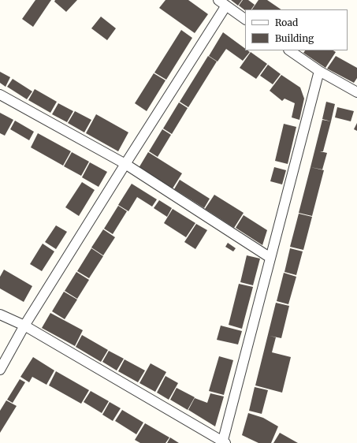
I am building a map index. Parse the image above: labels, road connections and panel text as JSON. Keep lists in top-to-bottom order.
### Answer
{
  "legend": ["Road", "Building"]
}
